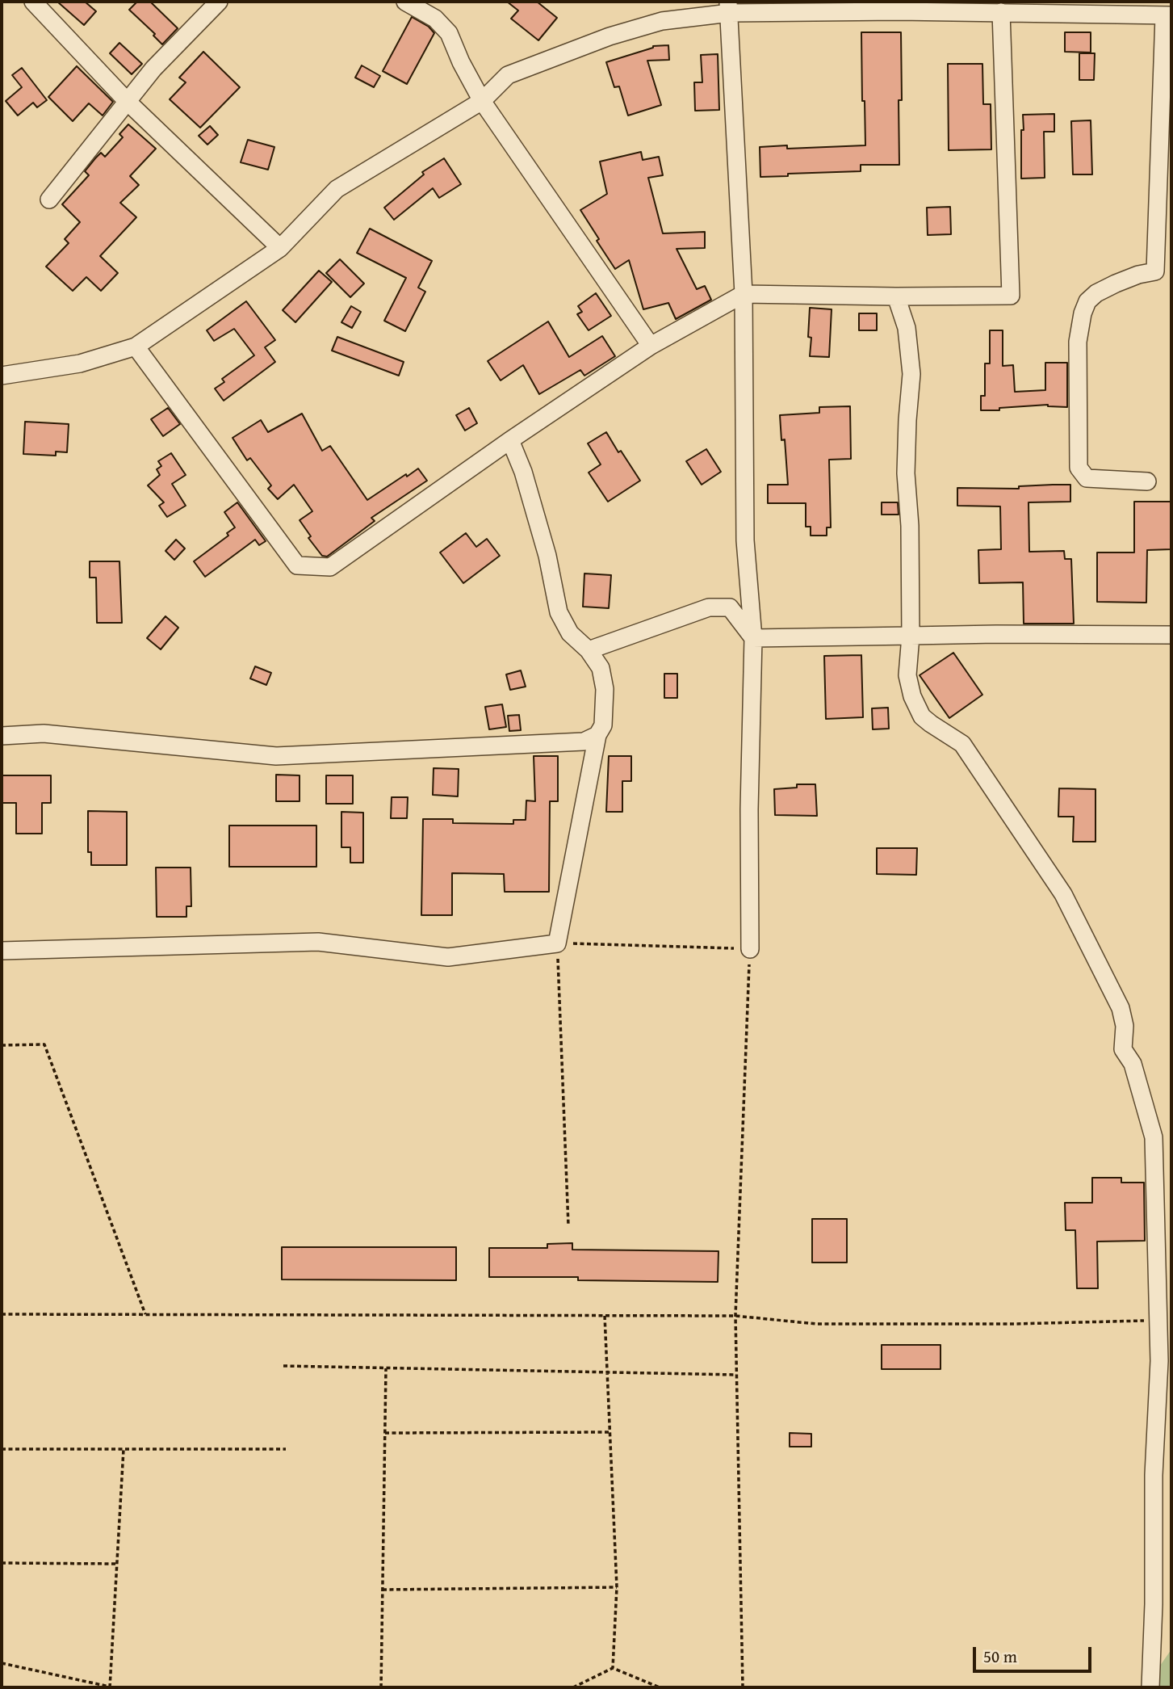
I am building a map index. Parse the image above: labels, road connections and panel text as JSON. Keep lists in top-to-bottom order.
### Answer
{
  "scale_bar": "50 m"
}
